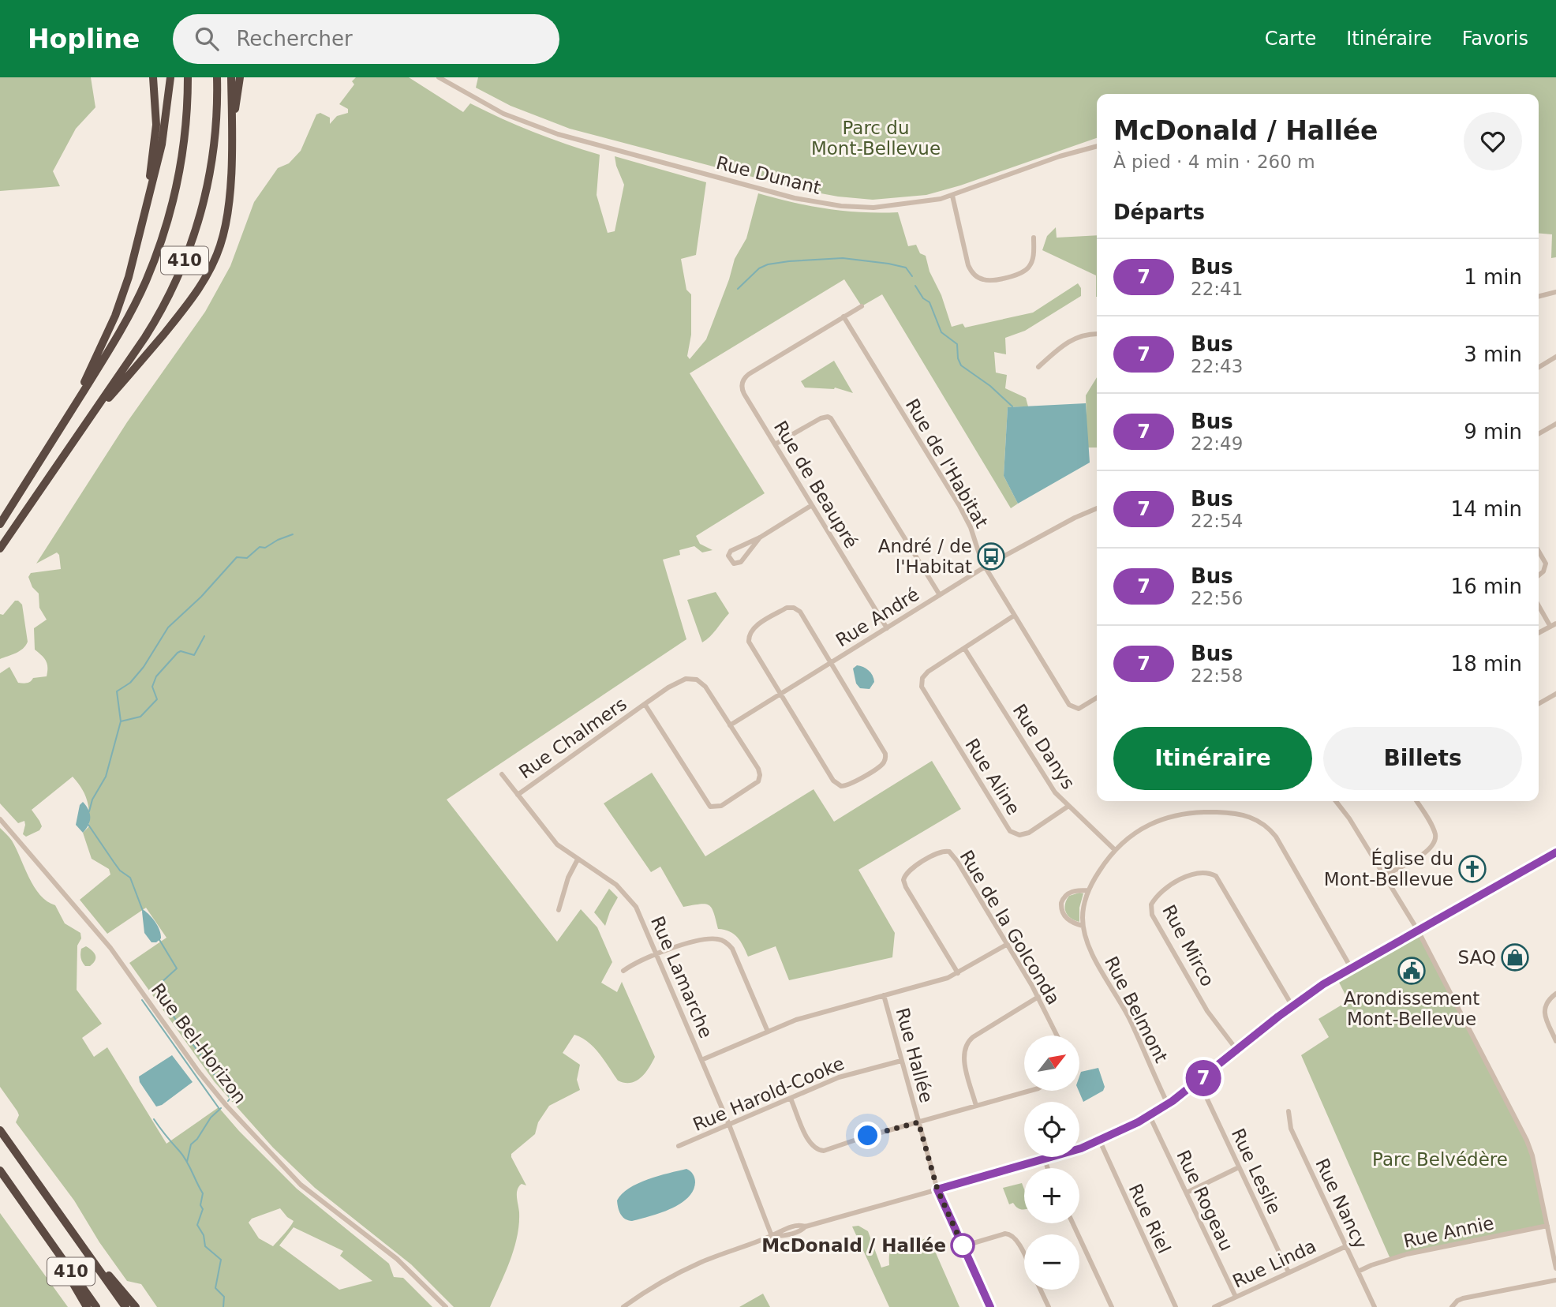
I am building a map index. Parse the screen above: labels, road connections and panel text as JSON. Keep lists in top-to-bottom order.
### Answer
{
  "streets": {
    "highway": ["410"],
    "street": [
      "Rue Dunant",
      "Rue de l'Habitat",
      "Rue de Beaupré",
      "Rue André",
      "Rue Chalmers",
      "Rue Danys",
      "Rue Aline",
      "Rue de la Golconda",
      "Rue Mirco",
      "Rue Lamarche",
      "Rue Belmont",
      "Rue Bel-Horizon",
      "Rue Hallée",
      "Rue Harold-Cooke",
      "Rue Leslie",
      "Rue Rogeau",
      "Rue Nancy",
      "Rue Riel",
      "Rue Annie",
      "Rue Linda"
    ]
  },
  "crossings": [
    ["Rue de l'Habitat", "Rue de Beaupré"],
    ["Rue de l'Habitat", "Rue André"],
    ["Rue de Beaupré", "Rue André"],
    ["Rue André", "Rue Chalmers"],
    ["Rue Chalmers", "Rue Lamarche"],
    ["Rue Danys", "Rue Aline"],
    ["Rue Danys", "Rue Belmont"],
    ["Rue Lamarche", "Rue Harold-Cooke"],
    ["Rue Hallée", "Rue Harold-Cooke"],
    ["Rue Leslie", "Rue Linda"],
    ["Rue Rogeau", "Rue Linda"],
    ["Rue Nancy", "Rue Annie"],
    ["Rue Nancy", "Rue Linda"]
  ],
  "parks": ["Parc du Mont-Bellevue", "Parc Belvédère"],
  "places": {
    "bus stop": ["André / de l'Habitat"],
    "church": ["Église du Mont-Bellevue"],
    "shop": ["SAQ"],
    "public building": ["Arondissement Mont-Bellevue"],
    "other": ["McDonald / Hallée"]
  },
  "lines": ["bus line 7"],
  "north": "top right",
  "page": {
    "header": "Hopline",
    "search": "Rechercher",
    "nav": ["Carte", "Itinéraire", "Favoris"],
    "on_map": "7",
    "heading": [
      ["McDonald / Hallée", "À pied · 4 min · 260 m"],
      "Départs"
    ],
    "list": [
      {
        "mark": "7",
        "name": "Bus",
        "note": "22:41",
        "value": "1 min"
      },
      {
        "mark": "7",
        "name": "Bus",
        "note": "22:43",
        "value": "3 min"
      },
      {
        "mark": "7",
        "name": "Bus",
        "note": "22:49",
        "value": "9 min"
      },
      {
        "mark": "7",
        "name": "Bus",
        "note": "22:54",
        "value": "14 min"
      },
      {
        "mark": "7",
        "name": "Bus",
        "note": "22:56",
        "value": "16 min"
      },
      {
        "mark": "7",
        "name": "Bus",
        "note": "22:58",
        "value": "18 min"
      }
    ],
    "buttons": ["Itinéraire", "Billets"],
    "map_buttons": ["+", "−"]
  }
}
